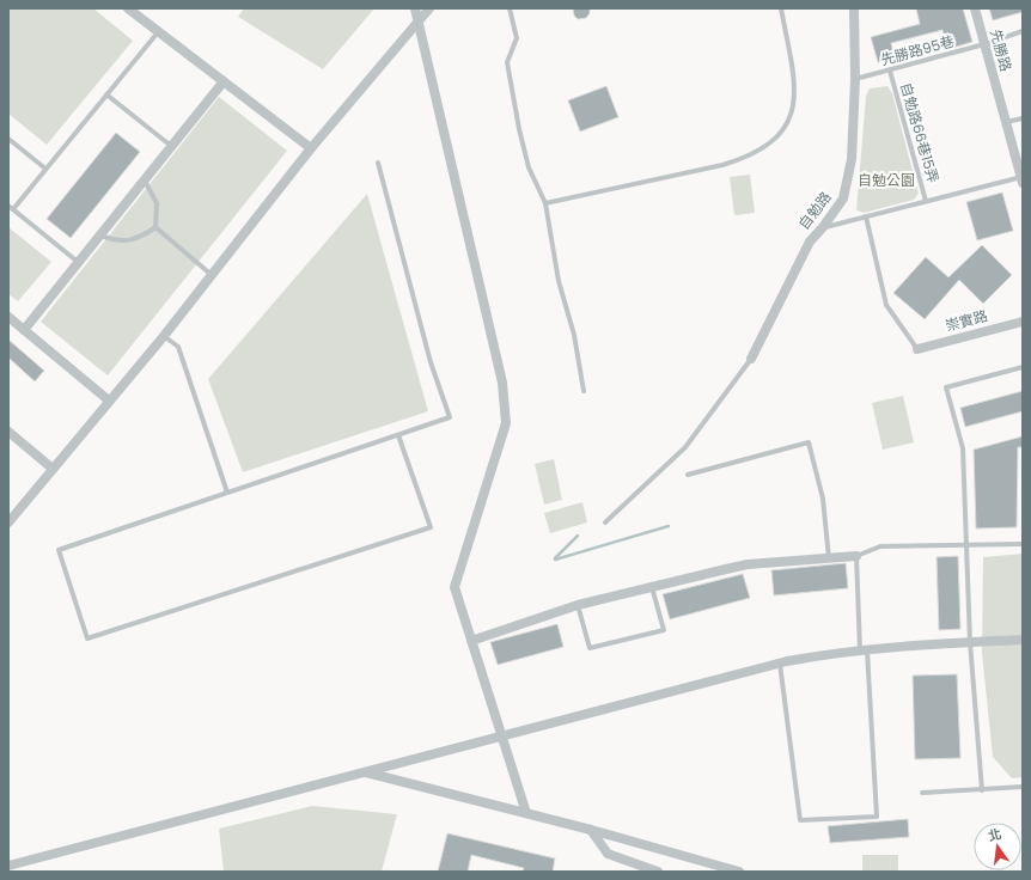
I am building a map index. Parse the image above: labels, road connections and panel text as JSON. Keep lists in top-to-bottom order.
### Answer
{
  "streets": {
    "street": ["先勝路", "自勉路", "崇實路"],
    "lane": ["先勝路95巷", "自勉路66巷15弄"]
  },
  "crossings": [
    ["先勝路95巷", "先勝路"],
    ["先勝路95巷", "自勉路66巷15弄"],
    ["先勝路95巷", "自勉路"]
  ],
  "parks": ["自勉公園"],
  "north": "top"
}
